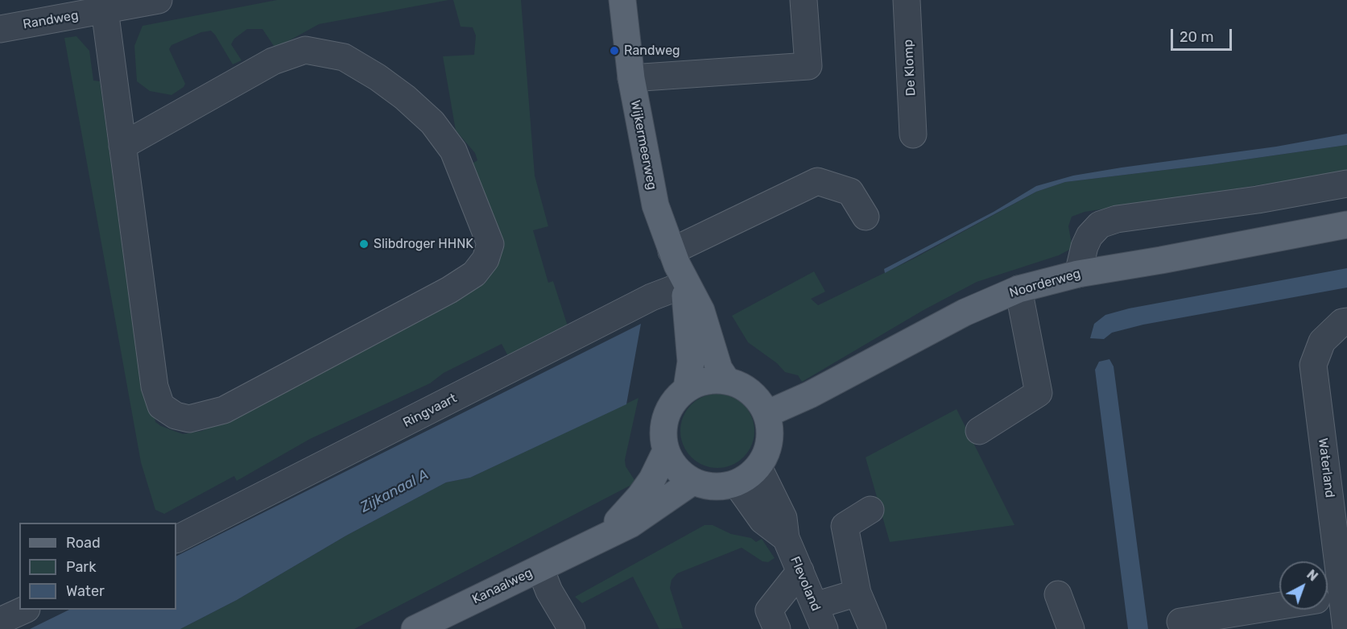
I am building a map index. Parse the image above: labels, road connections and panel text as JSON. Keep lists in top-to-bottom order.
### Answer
{
  "streets": {
    "main road": ["Wijkermeerweg", "Noorderweg", "Kanaalweg"],
    "street": [
      "Randweg",
      "De Klomp",
      "Ringvaart",
      "Waterland",
      "Flevoland"
    ]
  },
  "crossings": [
    ["Wijkermeerweg", "Noorderweg"],
    ["Wijkermeerweg", "Ringvaart"],
    ["Wijkermeerweg", "Flevoland"],
    ["Wijkermeerweg", "Kanaalweg"],
    ["Noorderweg", "Flevoland"],
    ["Noorderweg", "Kanaalweg"],
    ["Flevoland", "Kanaalweg"]
  ],
  "water": ["Zijkanaal A"],
  "places": ["Randweg", "Slibdroger HHNK"],
  "legend": ["Road", "Park", "Water"],
  "scale_bar": "20 m",
  "north": "top right"
}
